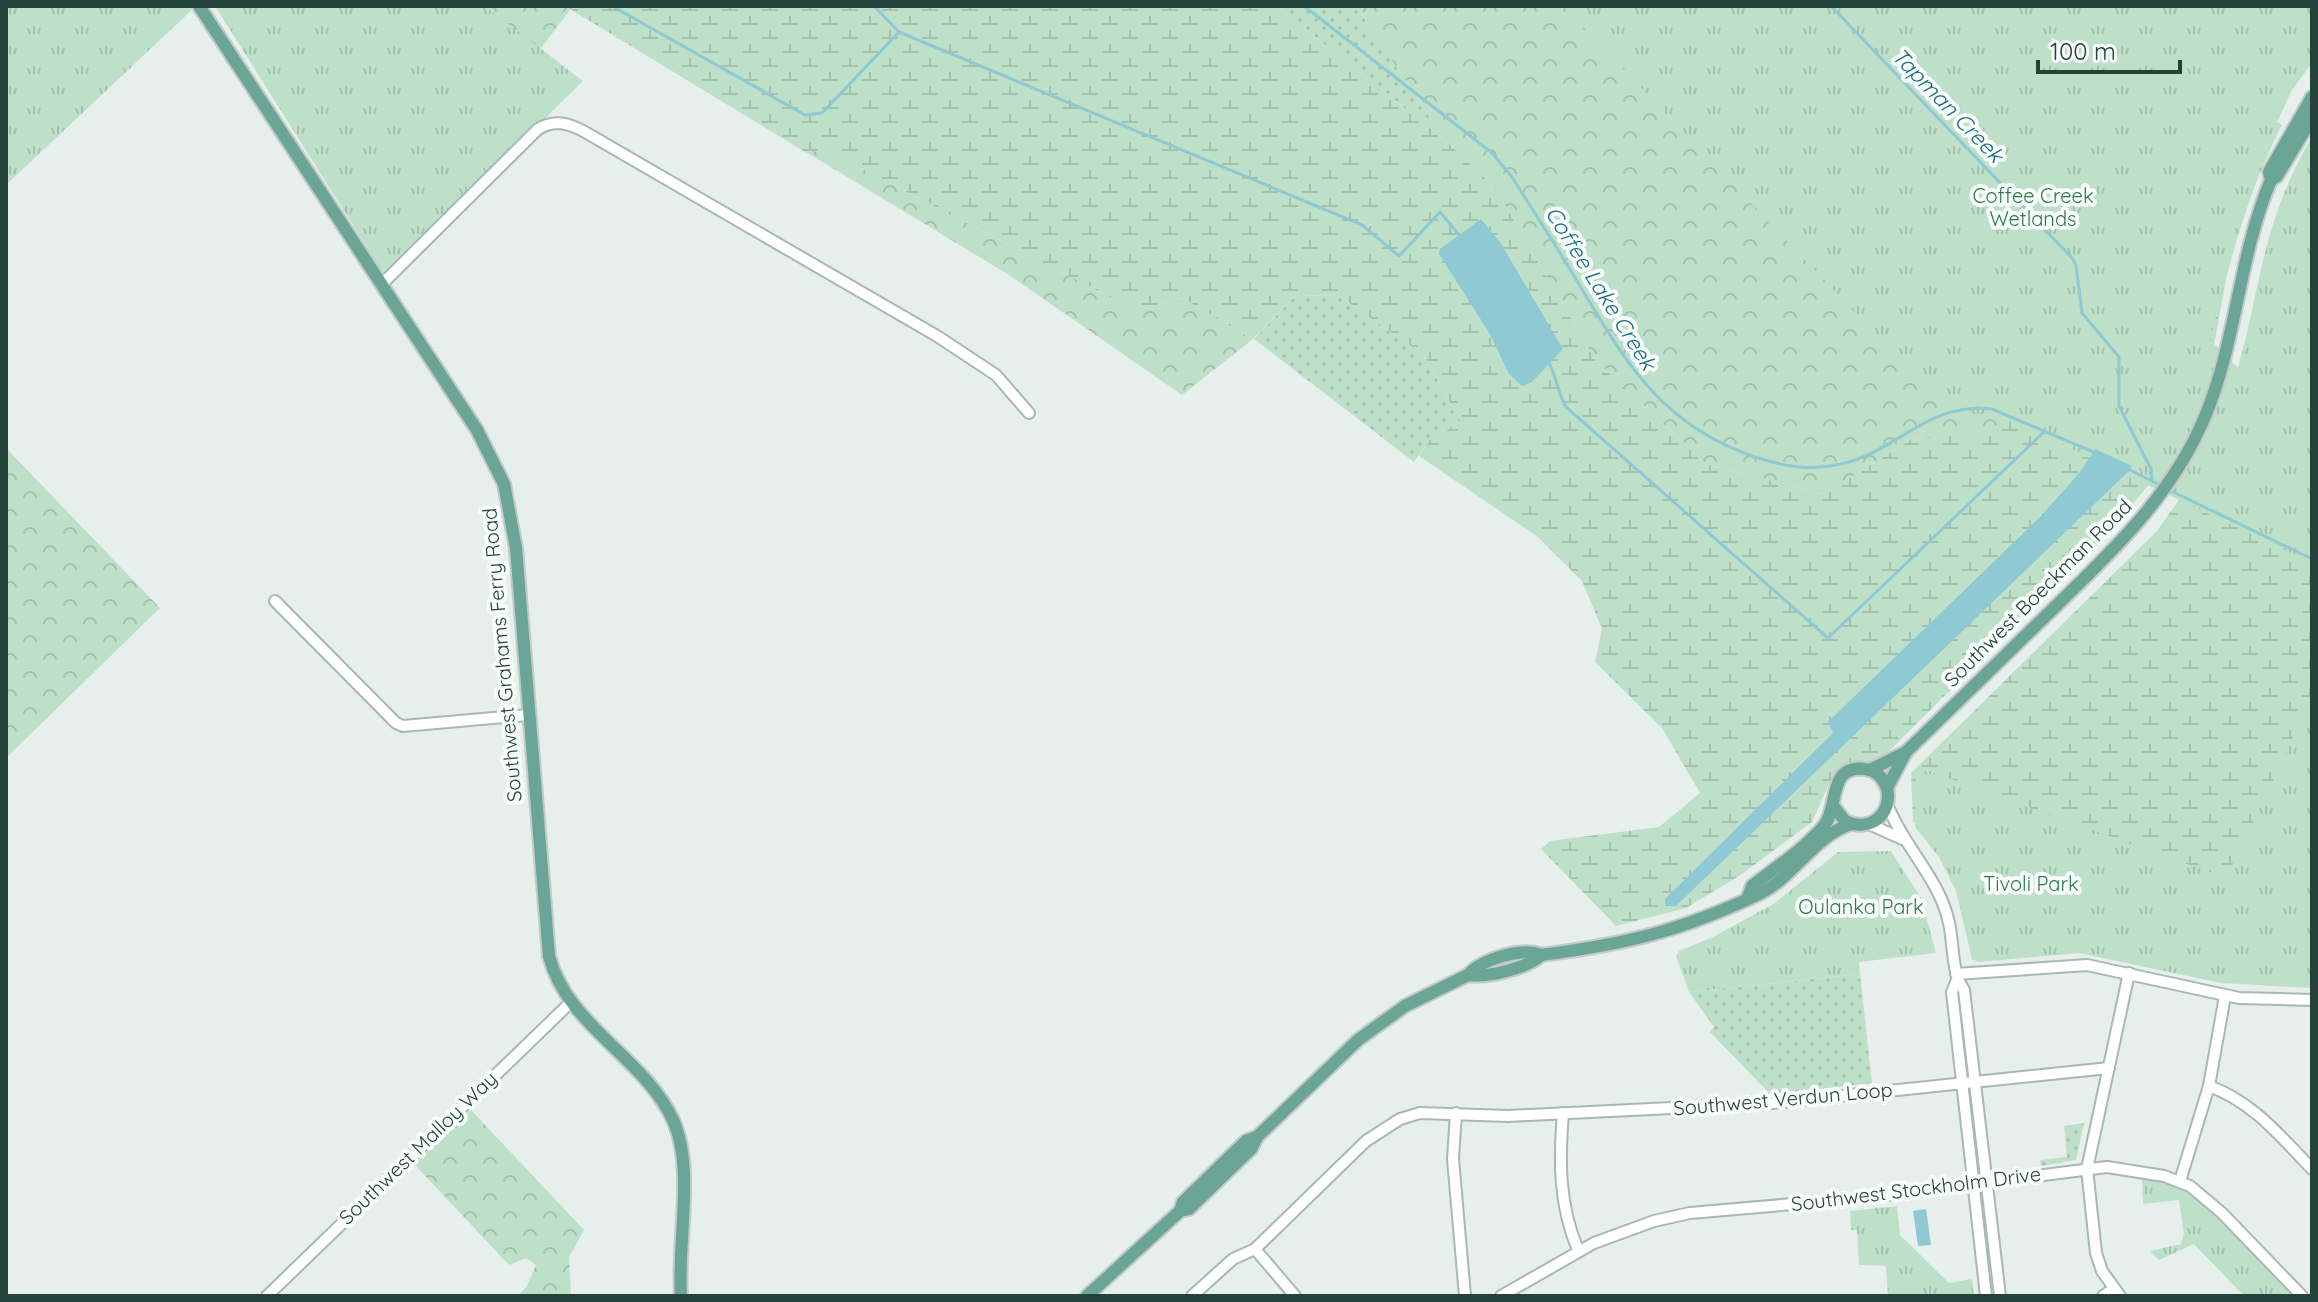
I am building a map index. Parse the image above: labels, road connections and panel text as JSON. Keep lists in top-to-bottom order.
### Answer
{
  "streets": {
    "main road": ["Southwest Boeckman Road", "Southwest Grahams Ferry Road"],
    "street": ["Southwest Verdun Loop", "Southwest Malloy Way", "Southwest Stockholm Drive"]
  },
  "crossings": [
    ["Southwest Grahams Ferry Road", "Southwest Malloy Way"]
  ],
  "water": ["Tapman Creek", "Coffee Lake Creek"],
  "parks": ["Coffee Creek Wetlands", "Tivoli Park", "Oulanka Park"],
  "scale_bar": "100 m"
}
